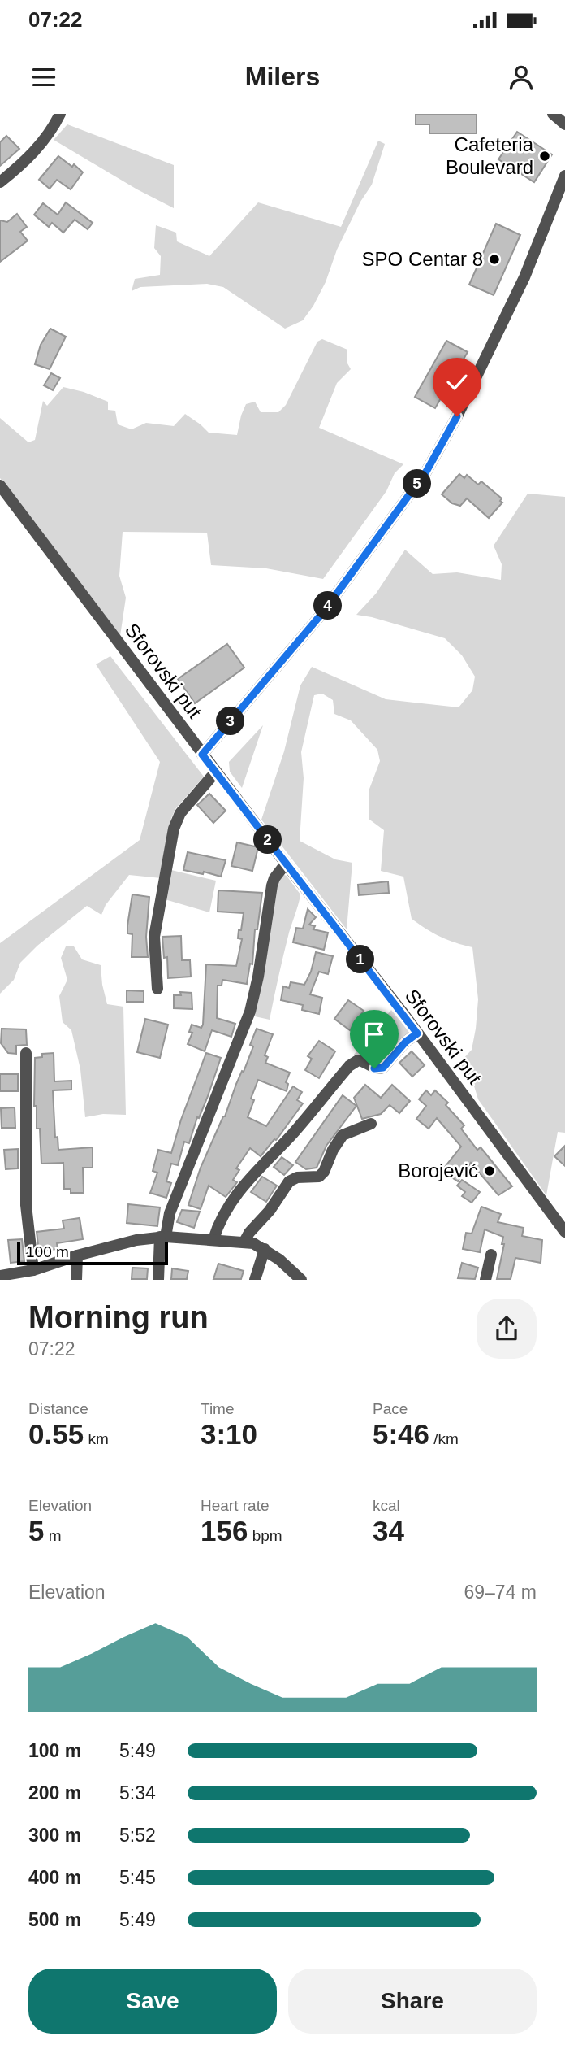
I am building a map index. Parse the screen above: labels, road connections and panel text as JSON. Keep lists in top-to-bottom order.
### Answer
{
  "streets": {
    "street": ["Sforovski put"]
  },
  "places": ["Cafeteria Boulevard", "SPO Centar 8", "Borojević"],
  "scale_bar": "100 m",
  "page": {
    "status": "07:22",
    "header": "Milers",
    "pins": [
      "5",
      "4",
      "3",
      "2",
      "1"
    ],
    "scale": "100 m",
    "heading": ["Morning run", "07:22"],
    "stats": [
      ["Distance", "0.55 km"],
      ["Time", "3:10"],
      ["Pace", "5:46 /km"],
      ["Elevation", "5 m"],
      ["Heart rate", "156 bpm"],
      ["kcal", "34"]
    ],
    "chart": ["Elevation", "69–74 m"],
    "list": [
      {
        "name": "100 m",
        "note": "5:49"
      },
      {
        "name": "200 m",
        "note": "5:34"
      },
      {
        "name": "300 m",
        "note": "5:52"
      },
      {
        "name": "400 m",
        "note": "5:45"
      },
      {
        "name": "500 m",
        "note": "5:49"
      }
    ],
    "buttons": ["Save", "Share"]
  }
}
